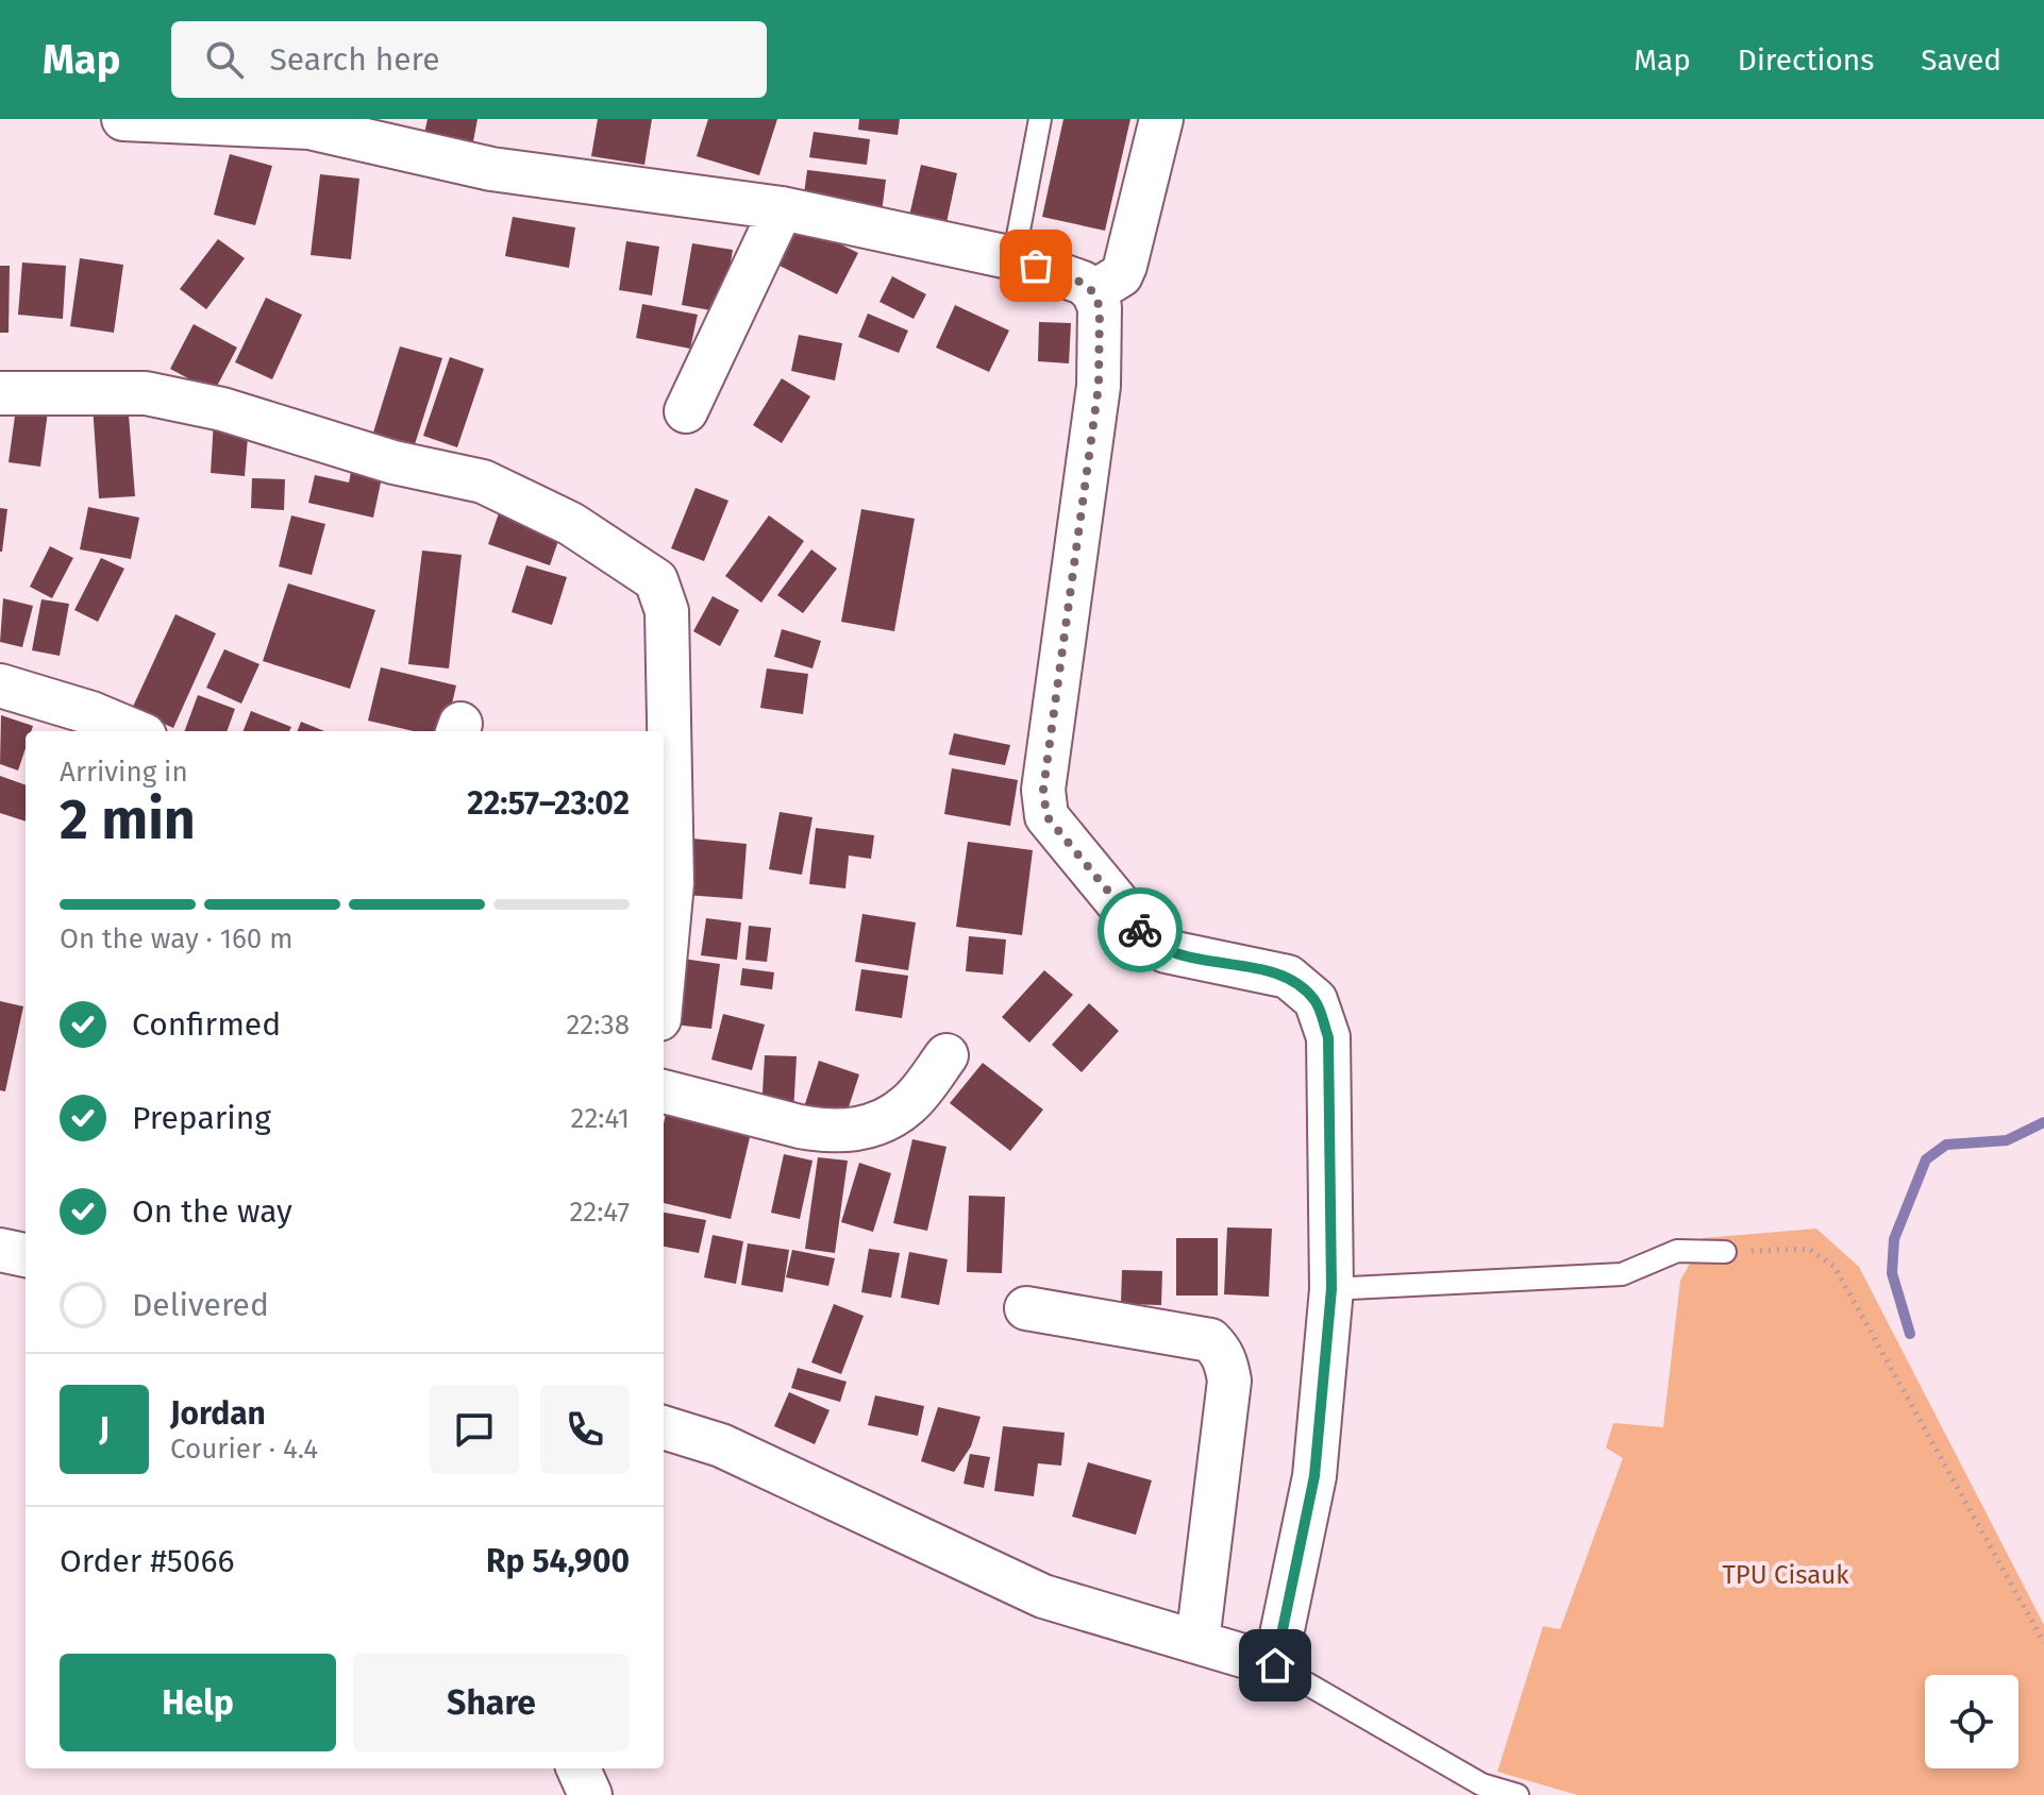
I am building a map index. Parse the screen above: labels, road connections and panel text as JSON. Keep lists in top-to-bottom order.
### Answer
{
  "parks": ["TPU Cisauk"],
  "page": {
    "header": "Map",
    "search": "Search here",
    "nav": ["Map", "Directions", "Saved"],
    "heading": ["2 min", "Arriving in", "22:57–23:02"],
    "panel": [
      "Jordan",
      "Courier · 4.4",
      "Order #5066",
      "Rp 54,900"
    ],
    "bar": "On the way · 160 m",
    "list": [
      ["Confirmed", "22:38"],
      ["Preparing", "22:41"],
      ["On the way", "22:47"],
      "Delivered"
    ],
    "round": "J",
    "buttons": ["Help", "Share"]
  }
}
